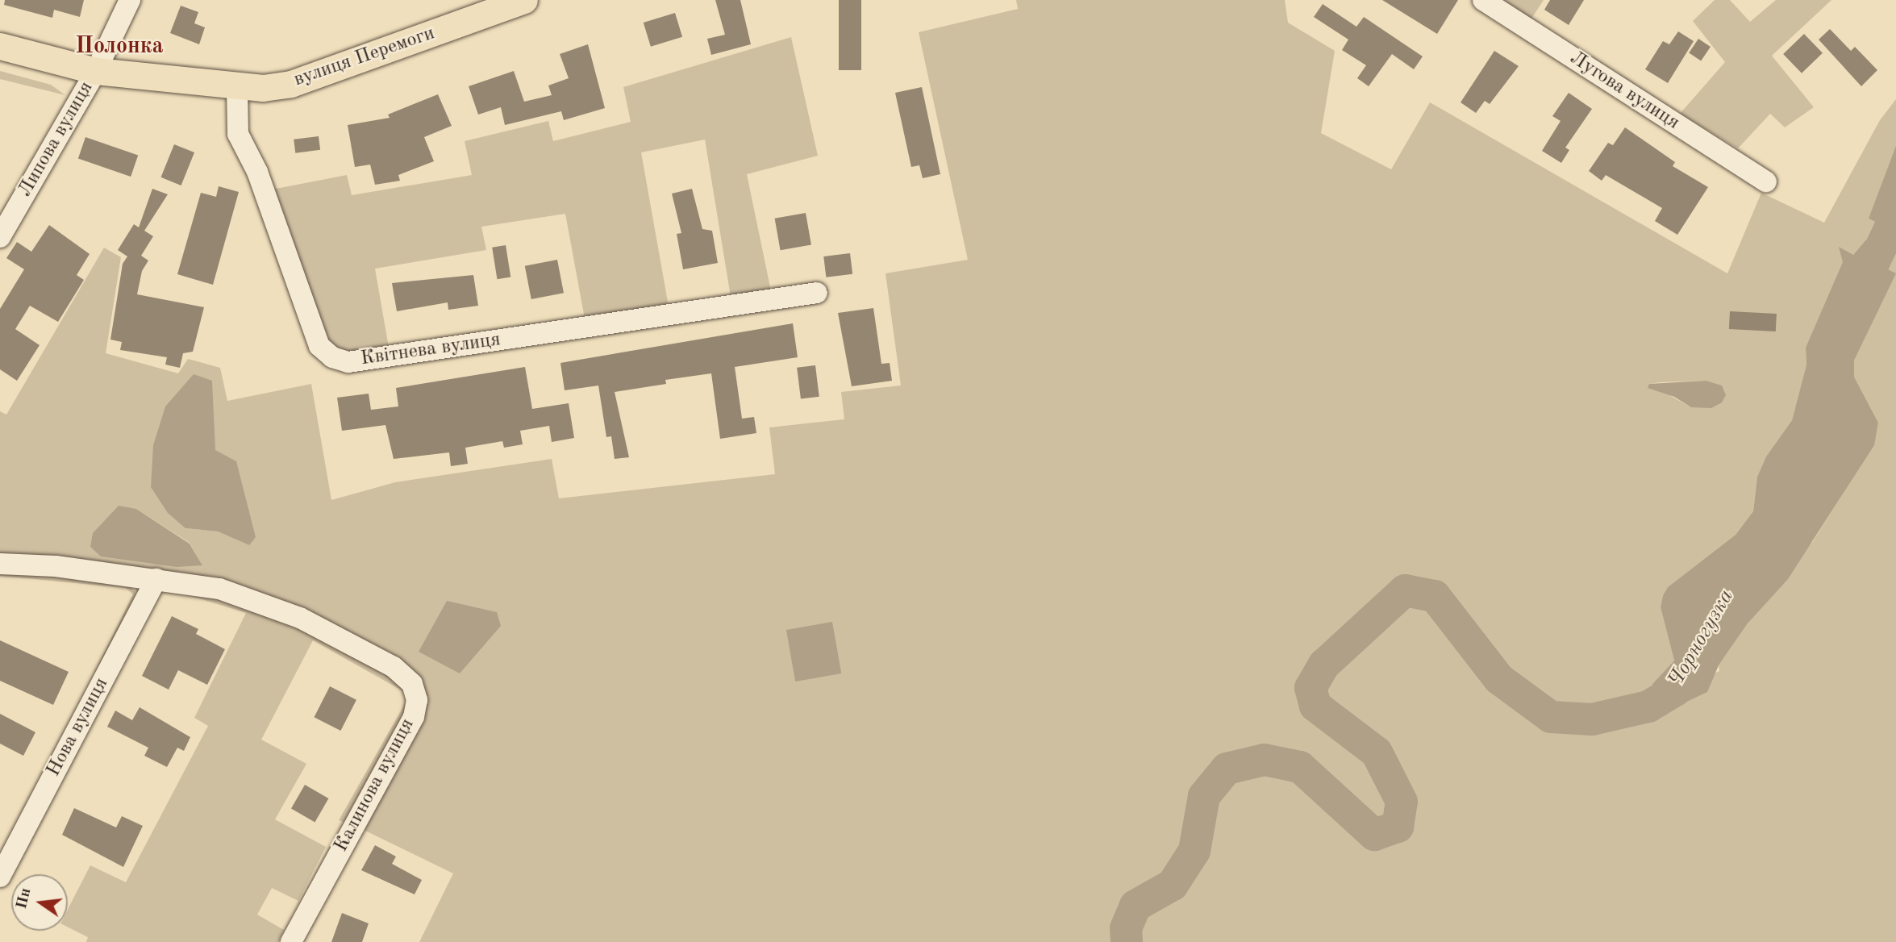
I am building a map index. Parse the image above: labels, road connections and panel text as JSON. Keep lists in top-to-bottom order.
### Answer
{
  "streets": {
    "main road": ["вулиця Перемоги"],
    "street": [
      "Лугова вулиця",
      "Липова вулиця",
      "Квітнева вулиця",
      "Нова вулиця",
      "Калинова вулиця"
    ]
  },
  "crossings": [
    ["вулиця Перемоги", "Липова вулиця"],
    ["вулиця Перемоги", "Квітнева вулиця"],
    ["Нова вулиця", "Калинова вулиця"]
  ],
  "districts": ["Полонка"],
  "water": ["Чорногузка"],
  "north": "left"
}
